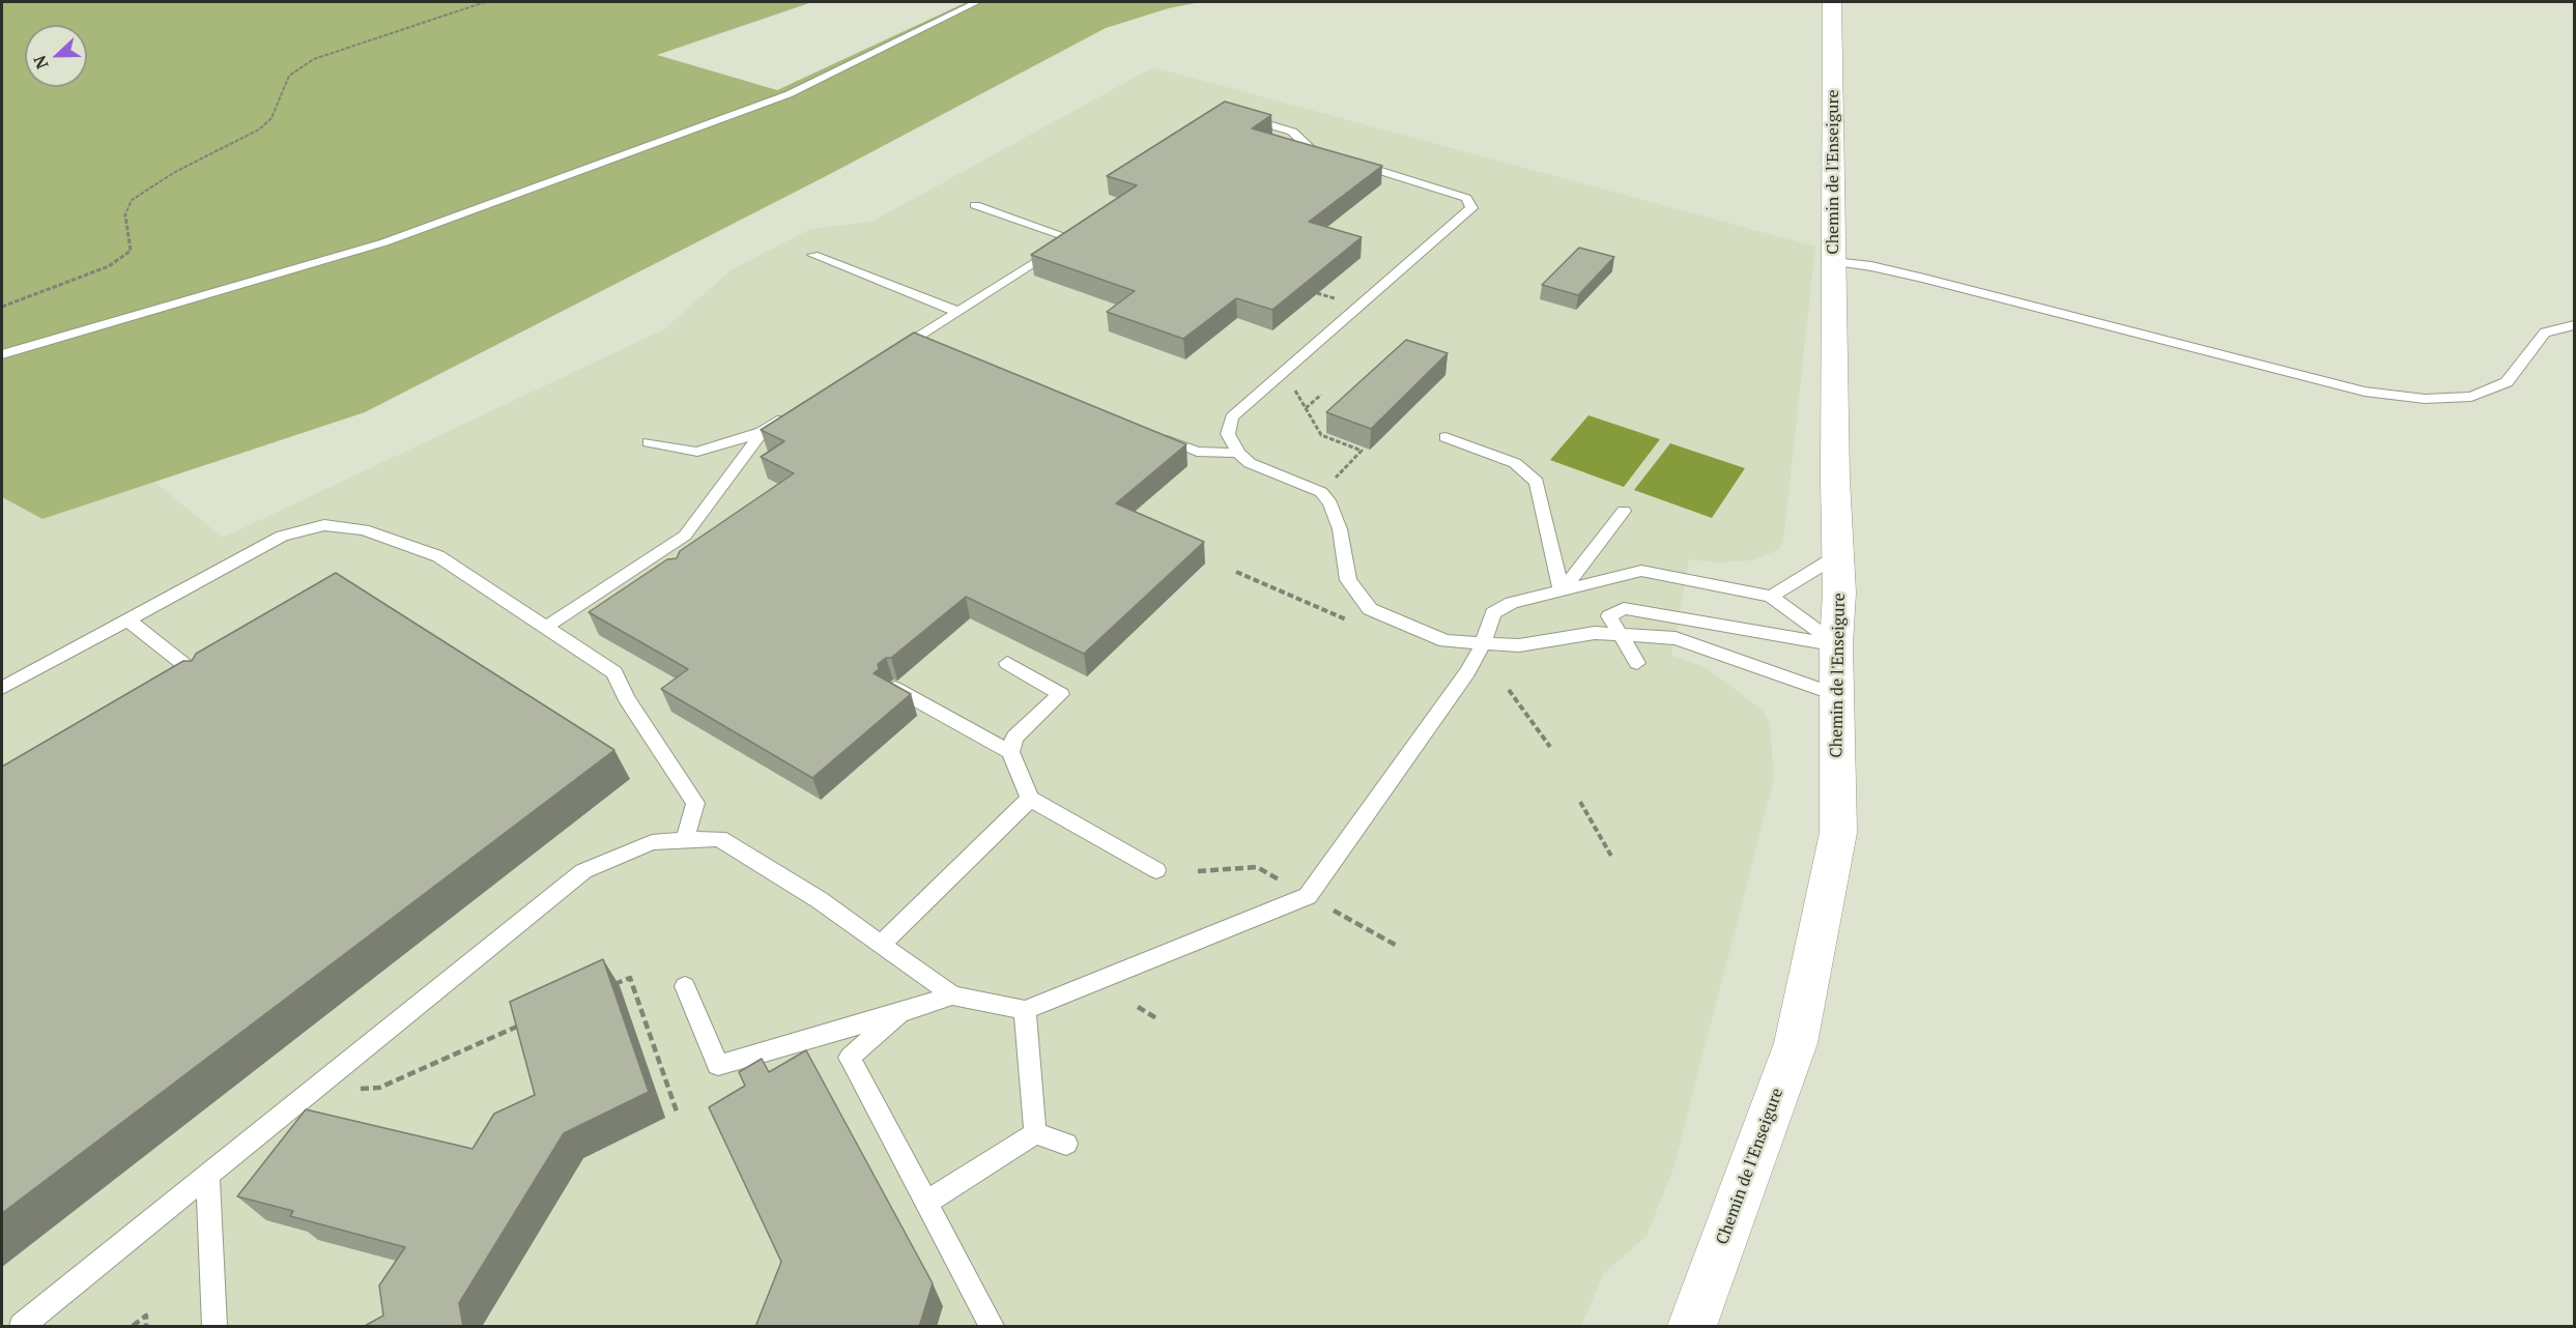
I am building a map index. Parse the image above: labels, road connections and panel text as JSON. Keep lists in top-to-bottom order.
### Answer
{
  "streets": {
    "street": ["Chemin de l'Enseigure"]
  },
  "north": "left"
}
